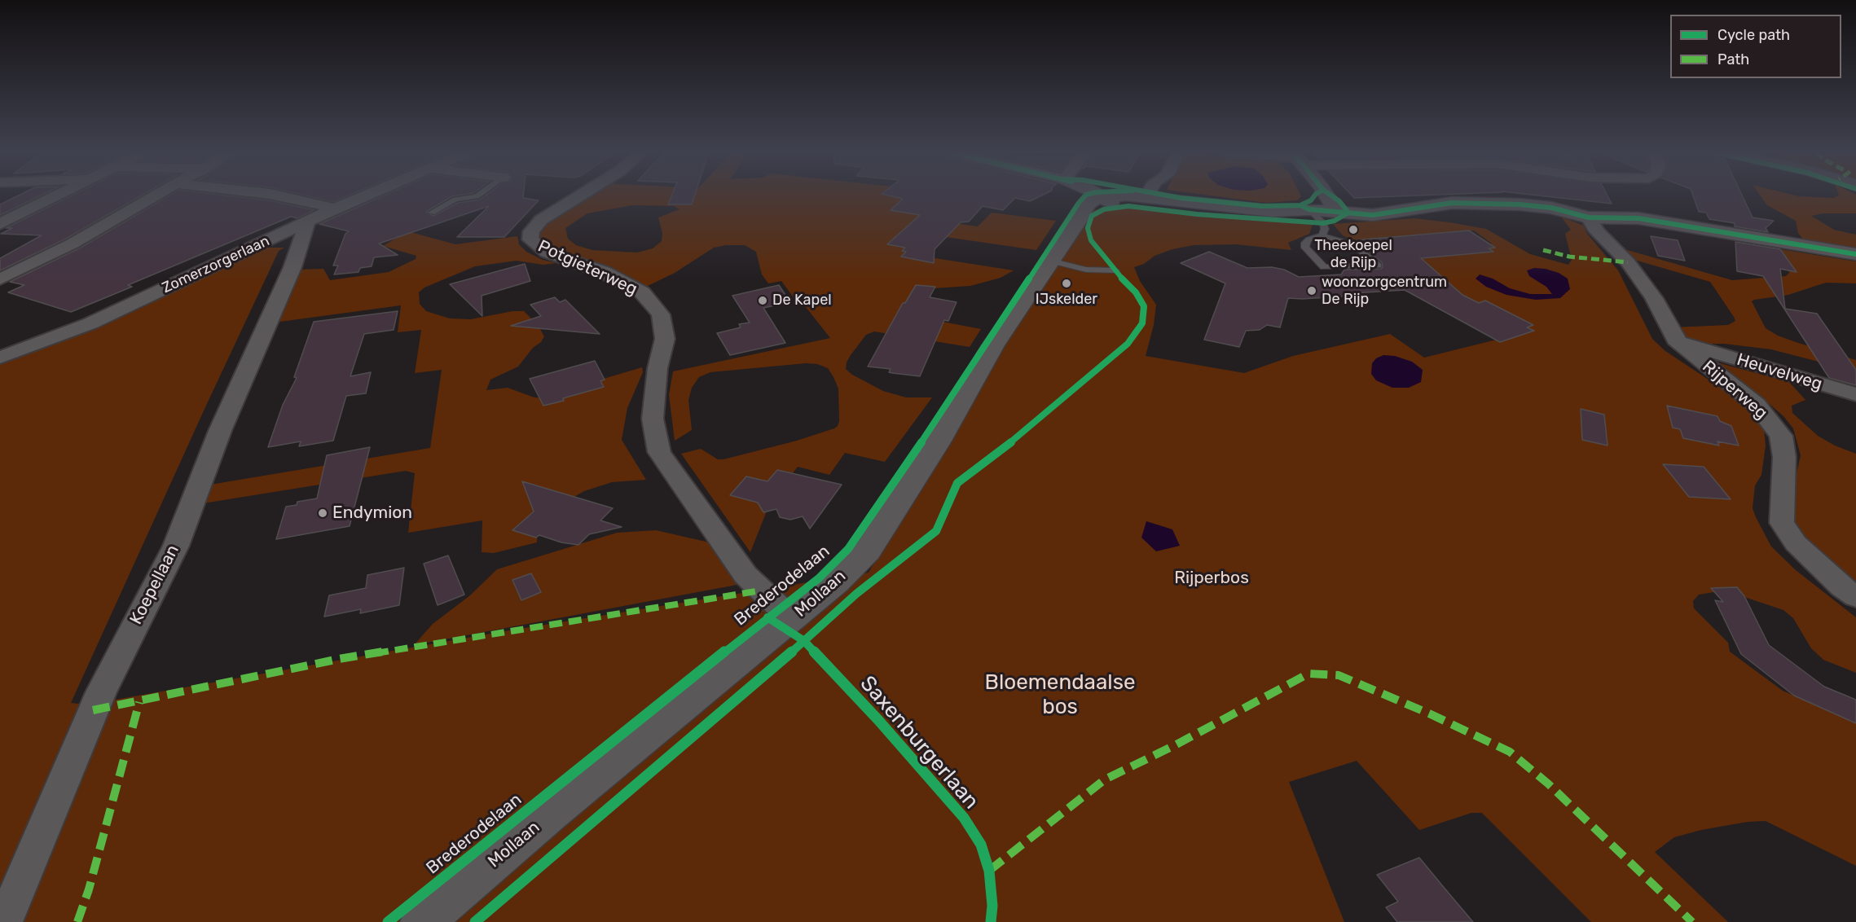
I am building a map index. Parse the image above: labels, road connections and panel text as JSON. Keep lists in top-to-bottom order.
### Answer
{
  "streets": {
    "street": [
      "Zomerzorgerlaan",
      "Potgieterweg",
      "Heuvelweg",
      "Rijperweg",
      "Koepellaan",
      "Mollaan"
    ],
    "cycle path": ["Brederodelaan"]
  },
  "crossings": [
    ["Zomerzorgerlaan", "Koepellaan"],
    ["Potgieterweg", "Mollaan"],
    ["Heuvelweg", "Rijperweg"]
  ],
  "parks": ["Rijperbos", "Bloemendaalse bos"],
  "places": [
    "Theekoepel de Rijp",
    "IJskelder",
    "woonzorgcentrum De Rijp",
    "De Kapel",
    "Endymion"
  ],
  "legend": ["Cycle path", "Path"]
}
